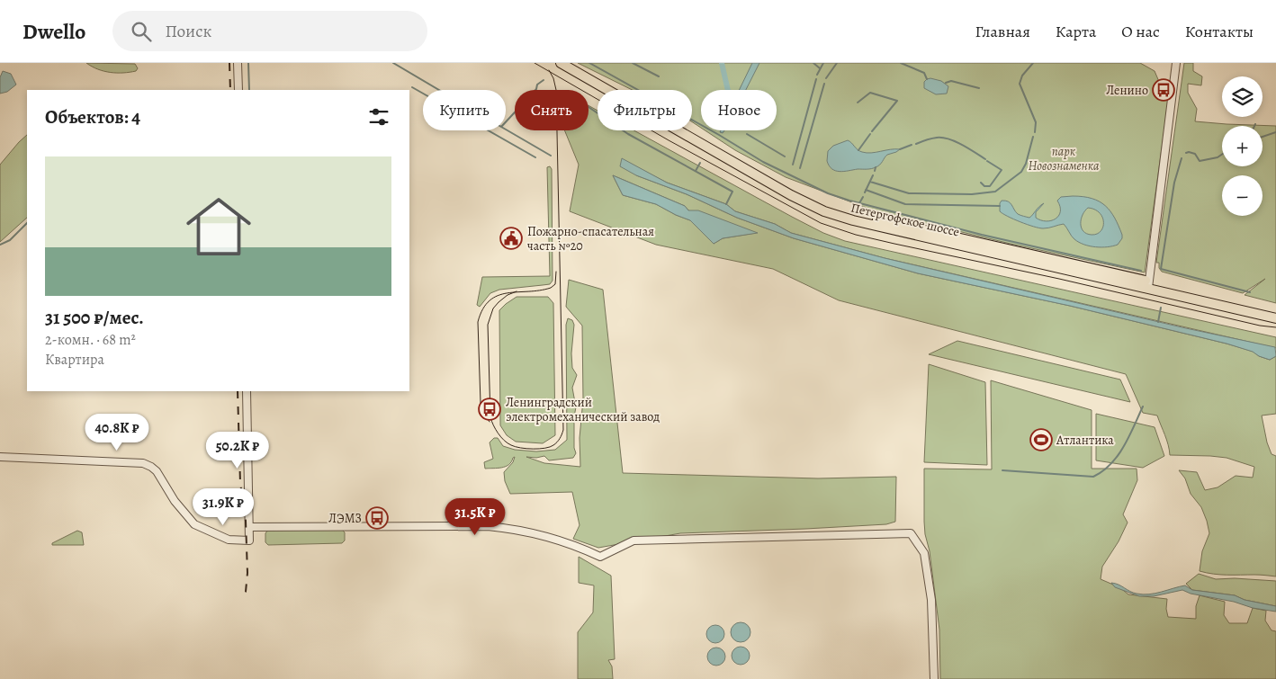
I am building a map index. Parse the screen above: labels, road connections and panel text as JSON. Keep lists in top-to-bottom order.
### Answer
{
  "streets": {
    "main road": ["Петергофское шоссе"]
  },
  "parks": ["парк Новознаменка"],
  "places": {
    "bus stop": ["Ленино", "Ленинградский электромеханический завод", "ЛЭМЗ"],
    "public building": ["Пожарно-спасательная часть №20"],
    "sports": ["Атлантика"]
  },
  "page": {
    "header": "Dwello",
    "search": "Поиск",
    "nav": [
      "Главная",
      "Карта",
      "О нас",
      "Контакты"
    ],
    "map_buttons": ["+", "−"],
    "chip": [
      "Купить",
      "Снять",
      "Фильтры",
      "Новое"
    ],
    "heading": "Объектов: 4",
    "list": [
      {
        "name": "31 500 ₽/мес.",
        "note": "2-комн. · 68 m² · Квартира"
      }
    ],
    "price": [
      "40.8K ₽",
      "50.2K ₽",
      "31.9K ₽",
      "31.5K ₽"
    ]
  }
}
